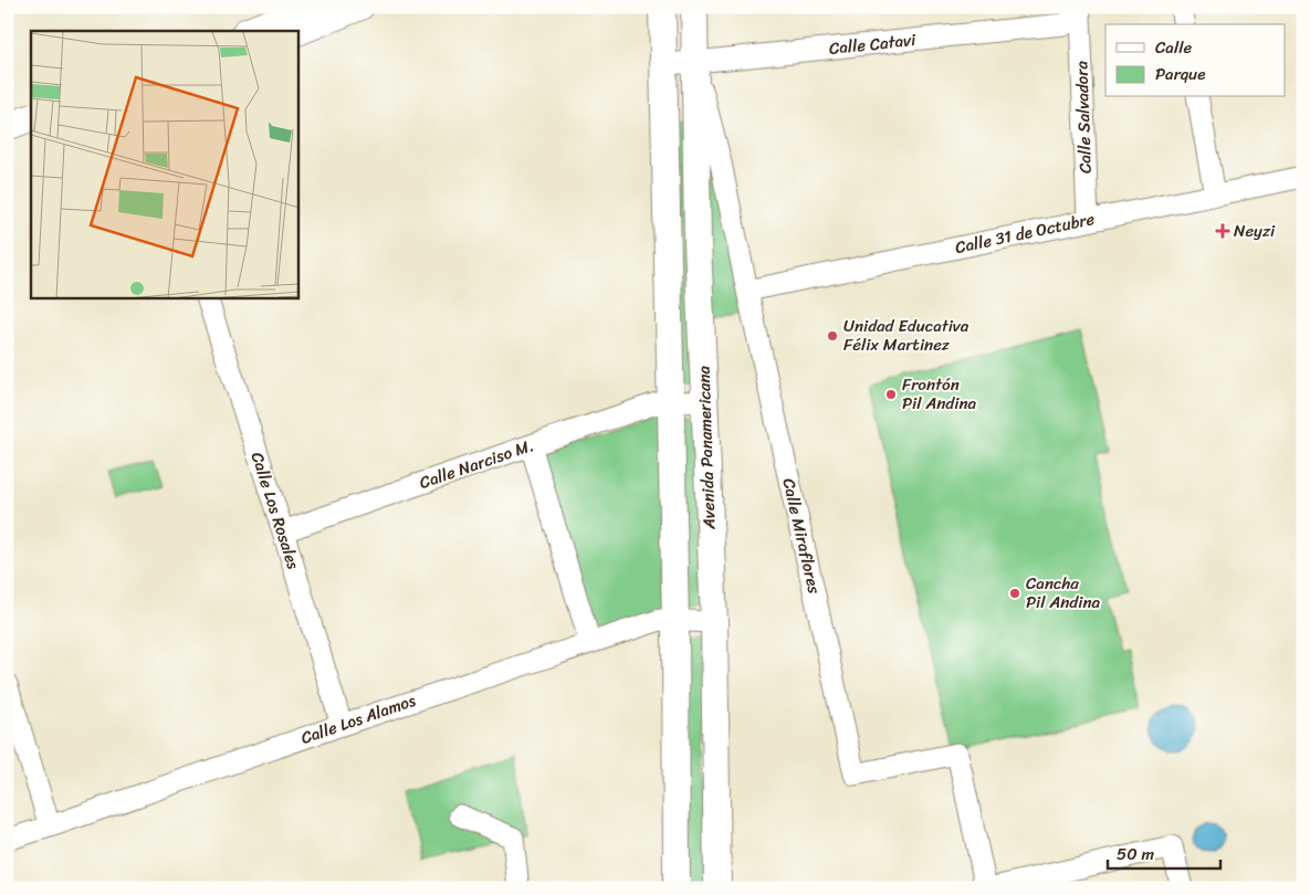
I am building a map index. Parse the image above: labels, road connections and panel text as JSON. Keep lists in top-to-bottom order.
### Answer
{
  "streets": {
    "main road": ["Avenida Panamericana"],
    "street": [
      "Calle Catavi",
      "Calle Salvadora",
      "Calle 31 de Octubre",
      "Calle Narciso M.",
      "Calle Los Rosales",
      "Calle Miraflores",
      "Calle Los Alamos"
    ]
  },
  "crossings": [
    ["Calle Catavi", "Calle Salvadora"],
    ["Calle Catavi", "Avenida Panamericana"],
    ["Calle Catavi", "Calle Miraflores"],
    ["Calle Salvadora", "Calle 31 de Octubre"],
    ["Calle 31 de Octubre", "Calle Miraflores"],
    ["Avenida Panamericana", "Calle Narciso M."],
    ["Avenida Panamericana", "Calle Miraflores"],
    ["Avenida Panamericana", "Calle Los Alamos"],
    ["Calle Narciso M.", "Calle Los Rosales"],
    ["Calle Los Rosales", "Calle Los Alamos"]
  ],
  "places": {
    "health": ["Neyzi"],
    "other": ["Unidad Educativa Félix Martinez", "Frontón Pil Andina", "Cancha Pil Andina"]
  },
  "legend": ["Calle", "Parque"],
  "scale_bar": "50 m"
}
